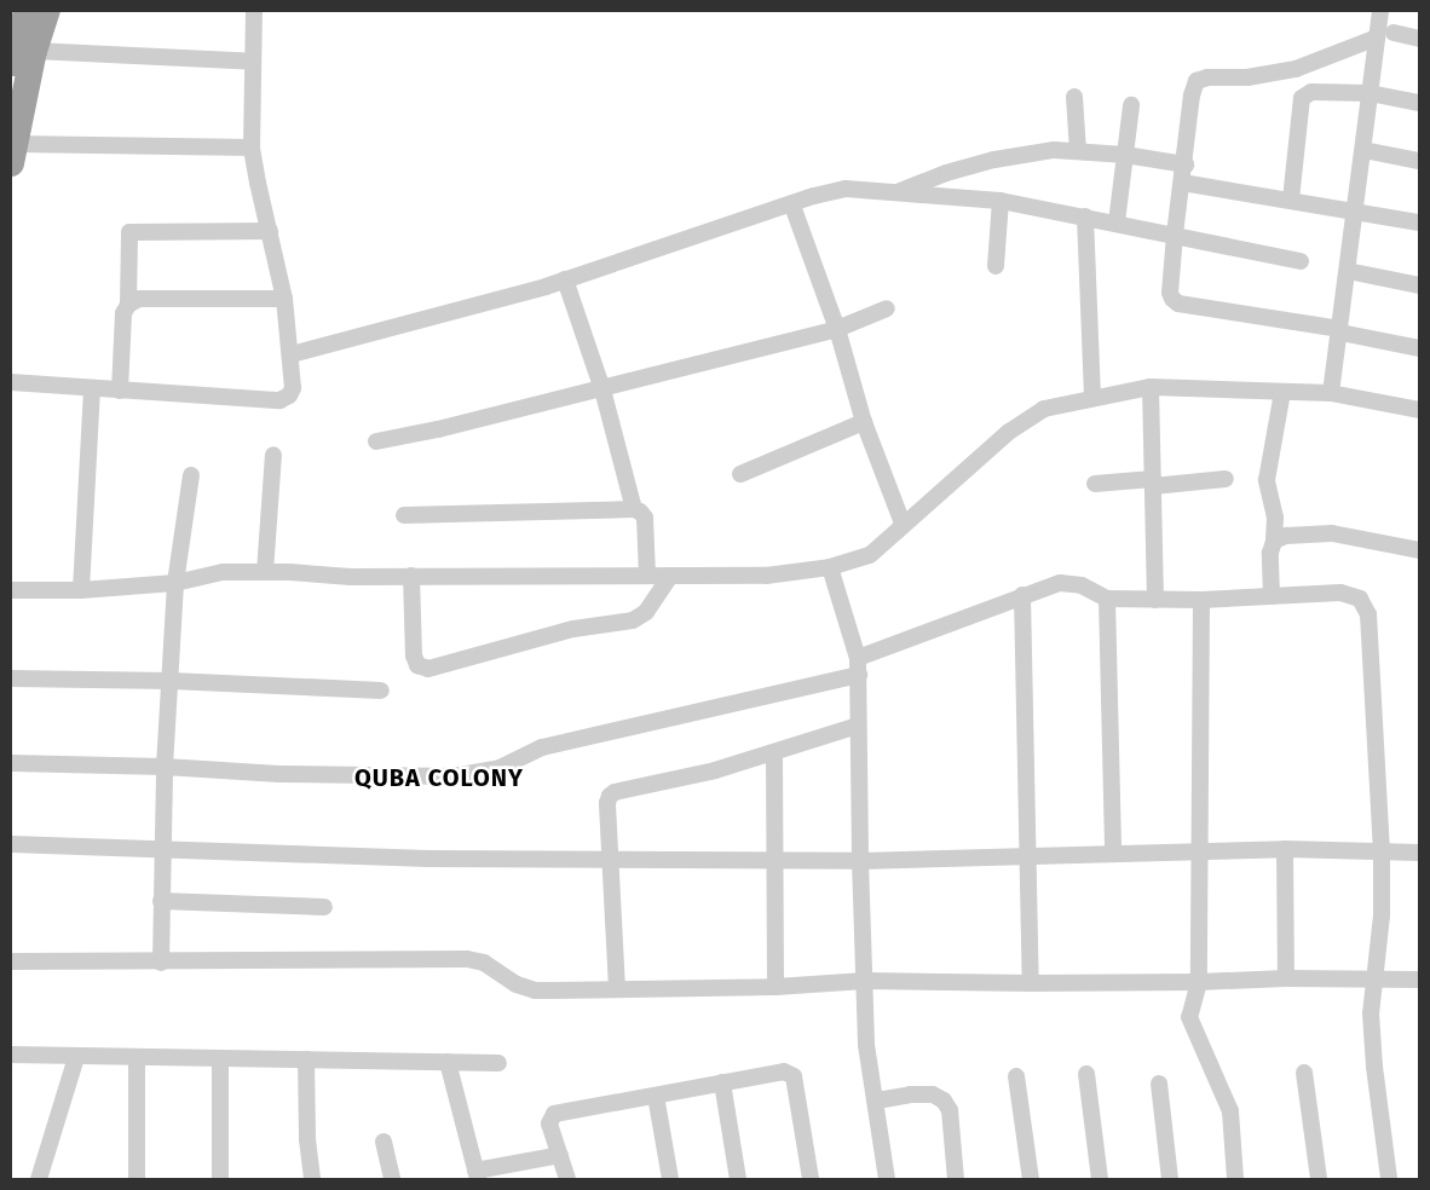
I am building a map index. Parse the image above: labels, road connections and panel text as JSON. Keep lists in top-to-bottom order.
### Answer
{
  "districts": ["QUBA COLONY"]
}
